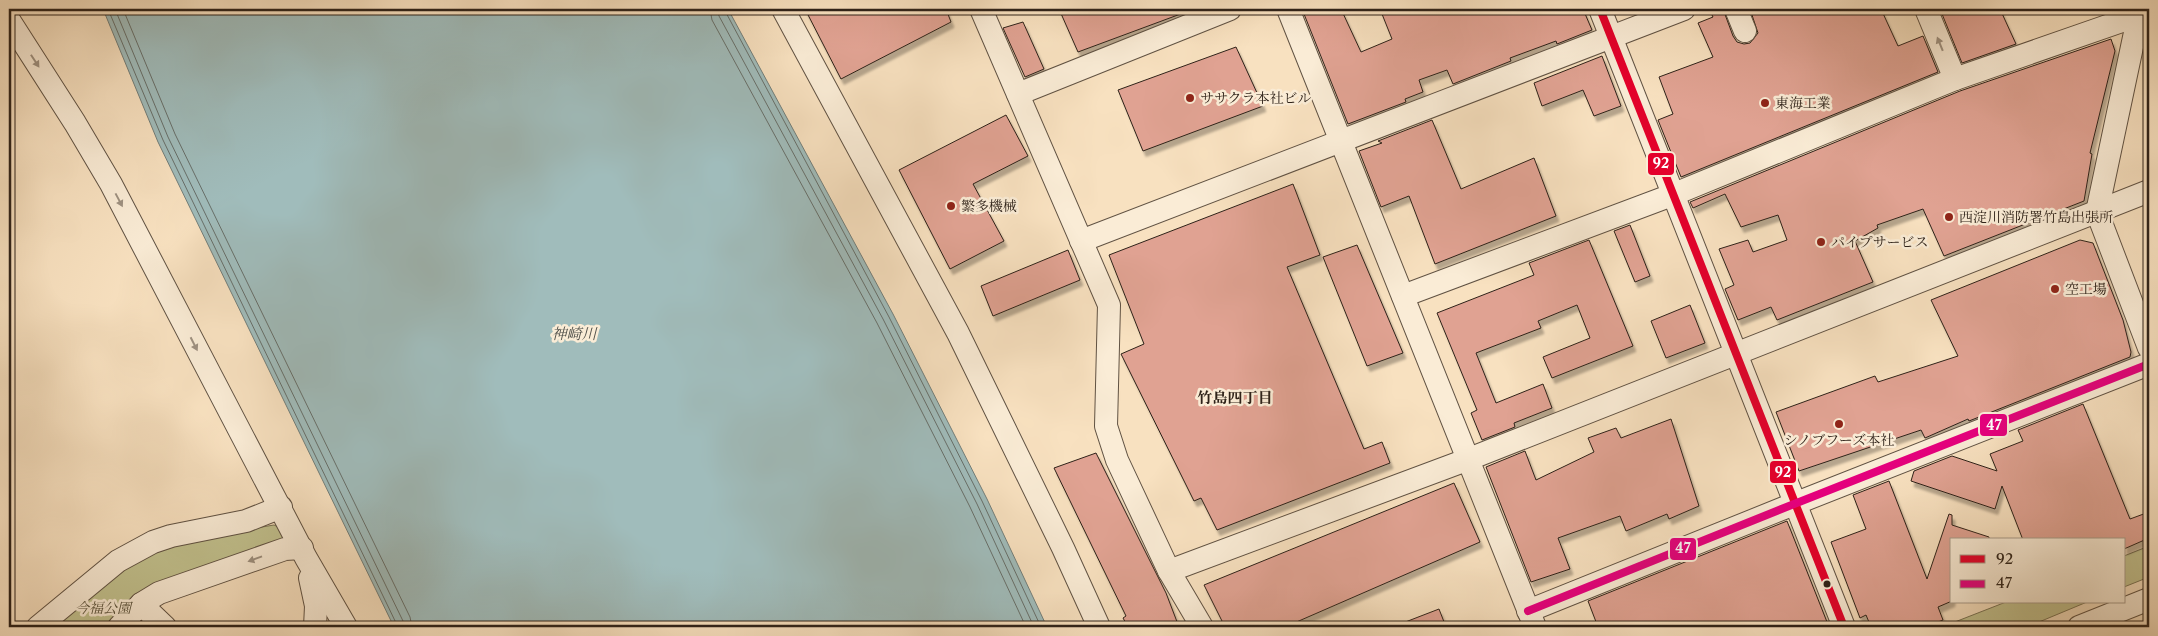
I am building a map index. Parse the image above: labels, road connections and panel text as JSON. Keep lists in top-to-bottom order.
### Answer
{
  "districts": ["竹島四丁目"],
  "water": ["神崎川"],
  "parks": ["今福公園"],
  "places": [
    "ササクラ本社ビル",
    "東海工業",
    "繁多機械",
    "西淀川消防署竹島出張所",
    "パイプサービス",
    "空工場",
    "シノブフーズ本社"
  ],
  "lines": ["transit line 92", "transit line 47"],
  "legend": ["92", "47"]
}
